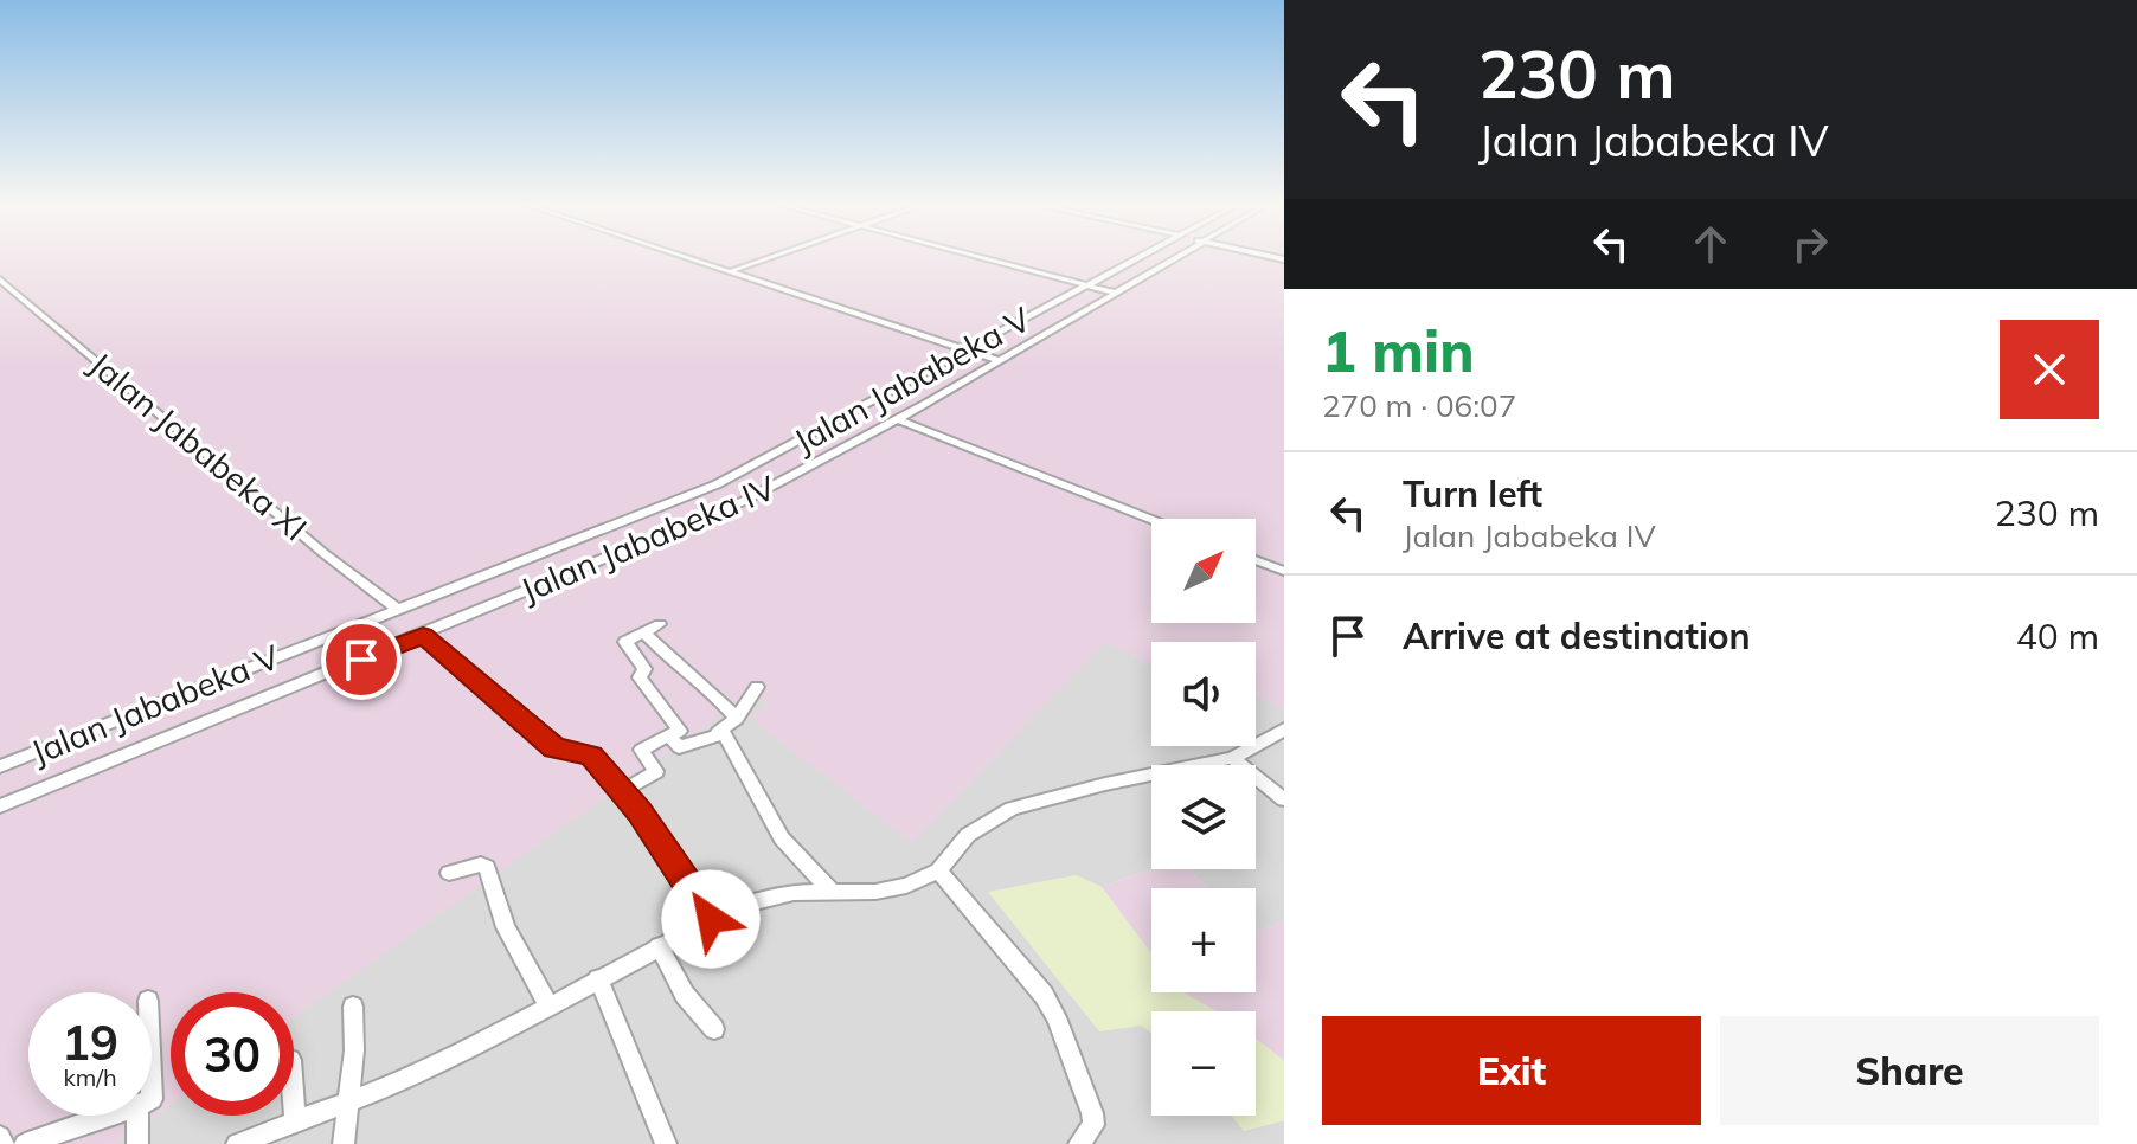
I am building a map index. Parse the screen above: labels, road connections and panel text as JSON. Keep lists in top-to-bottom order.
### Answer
{
  "streets": {
    "street": ["Jalan Jababeka V", "Jalan Jababeka XI", "Jalan Jababeka IV"]
  },
  "crossings": [
    ["Jalan Jababeka V", "Jalan Jababeka XI"]
  ],
  "north": "top right",
  "page": {
    "turn": ["230 m", "Jalan Jababeka IV"],
    "heading": ["1 min", "270 m · 06:07"],
    "list": [
      {
        "name": "Turn left",
        "note": "Jalan Jababeka IV",
        "value": "230 m"
      },
      {
        "name": "Arrive at destination",
        "value": "40 m"
      }
    ],
    "map_buttons": ["+", "−"],
    "speed": "19 km/h",
    "limit": "30",
    "buttons": ["Exit", "Share"]
  }
}
